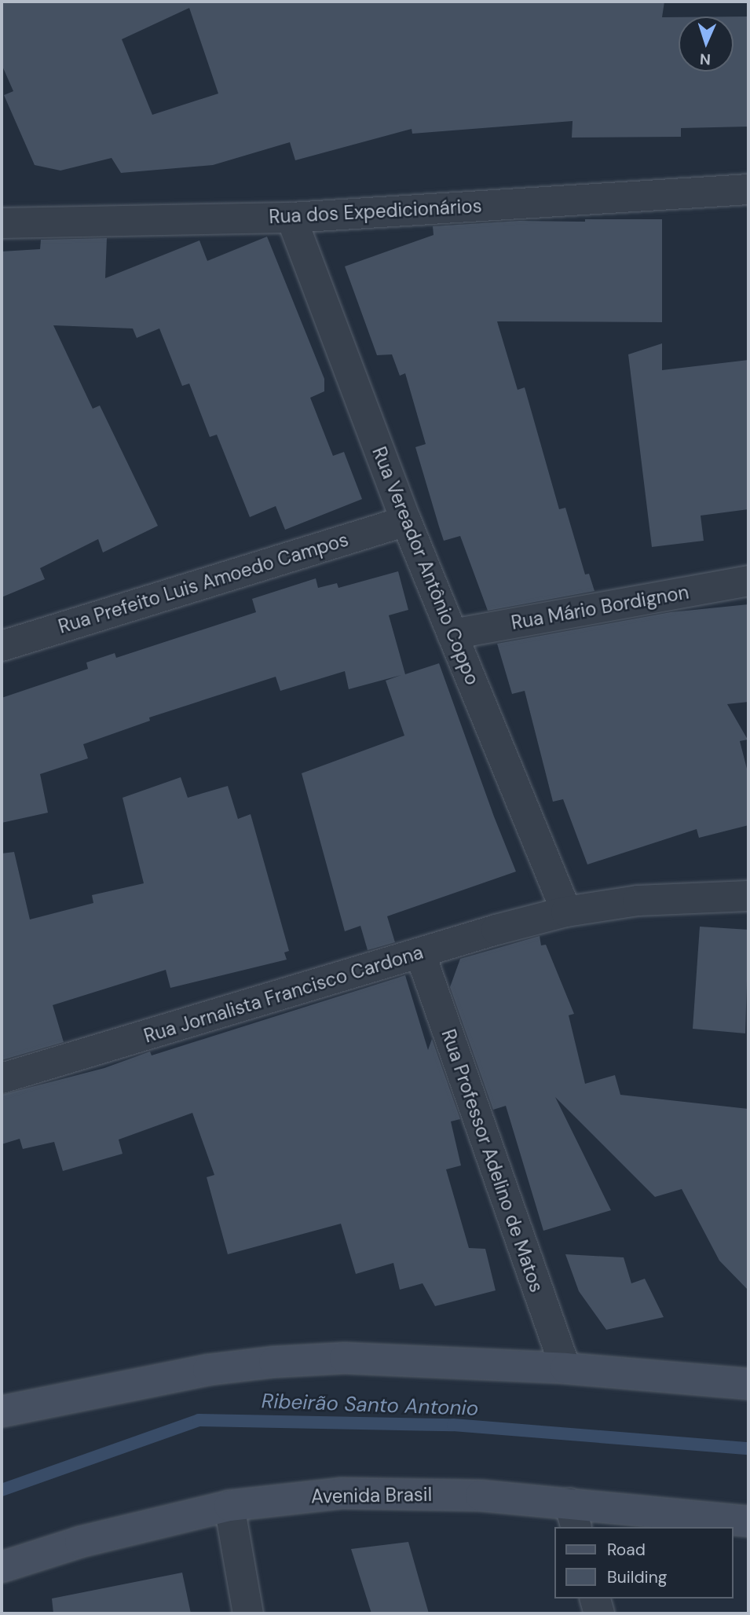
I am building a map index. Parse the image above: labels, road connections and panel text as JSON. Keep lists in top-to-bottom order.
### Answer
{
  "streets": {
    "main road": ["Avenida Brasil"],
    "street": [
      "Rua dos Expedicionários",
      "Rua Vereador Antônio Coppo",
      "Rua Prefeito Luis Amoedo Campos",
      "Rua Mário Bordignon",
      "Rua Jornalista Francisco Cardona",
      "Rua Professor Adelino de Matos"
    ]
  },
  "crossings": [
    ["Rua dos Expedicionários", "Rua Vereador Antônio Coppo"],
    ["Rua Vereador Antônio Coppo", "Rua Prefeito Luis Amoedo Campos"],
    ["Rua Vereador Antônio Coppo", "Rua Mário Bordignon"],
    ["Rua Vereador Antônio Coppo", "Rua Jornalista Francisco Cardona"],
    ["Rua Jornalista Francisco Cardona", "Rua Professor Adelino de Matos"]
  ],
  "water": ["Ribeirão Santo Antonio"],
  "legend": ["Road", "Building"],
  "north": "bottom"
}
